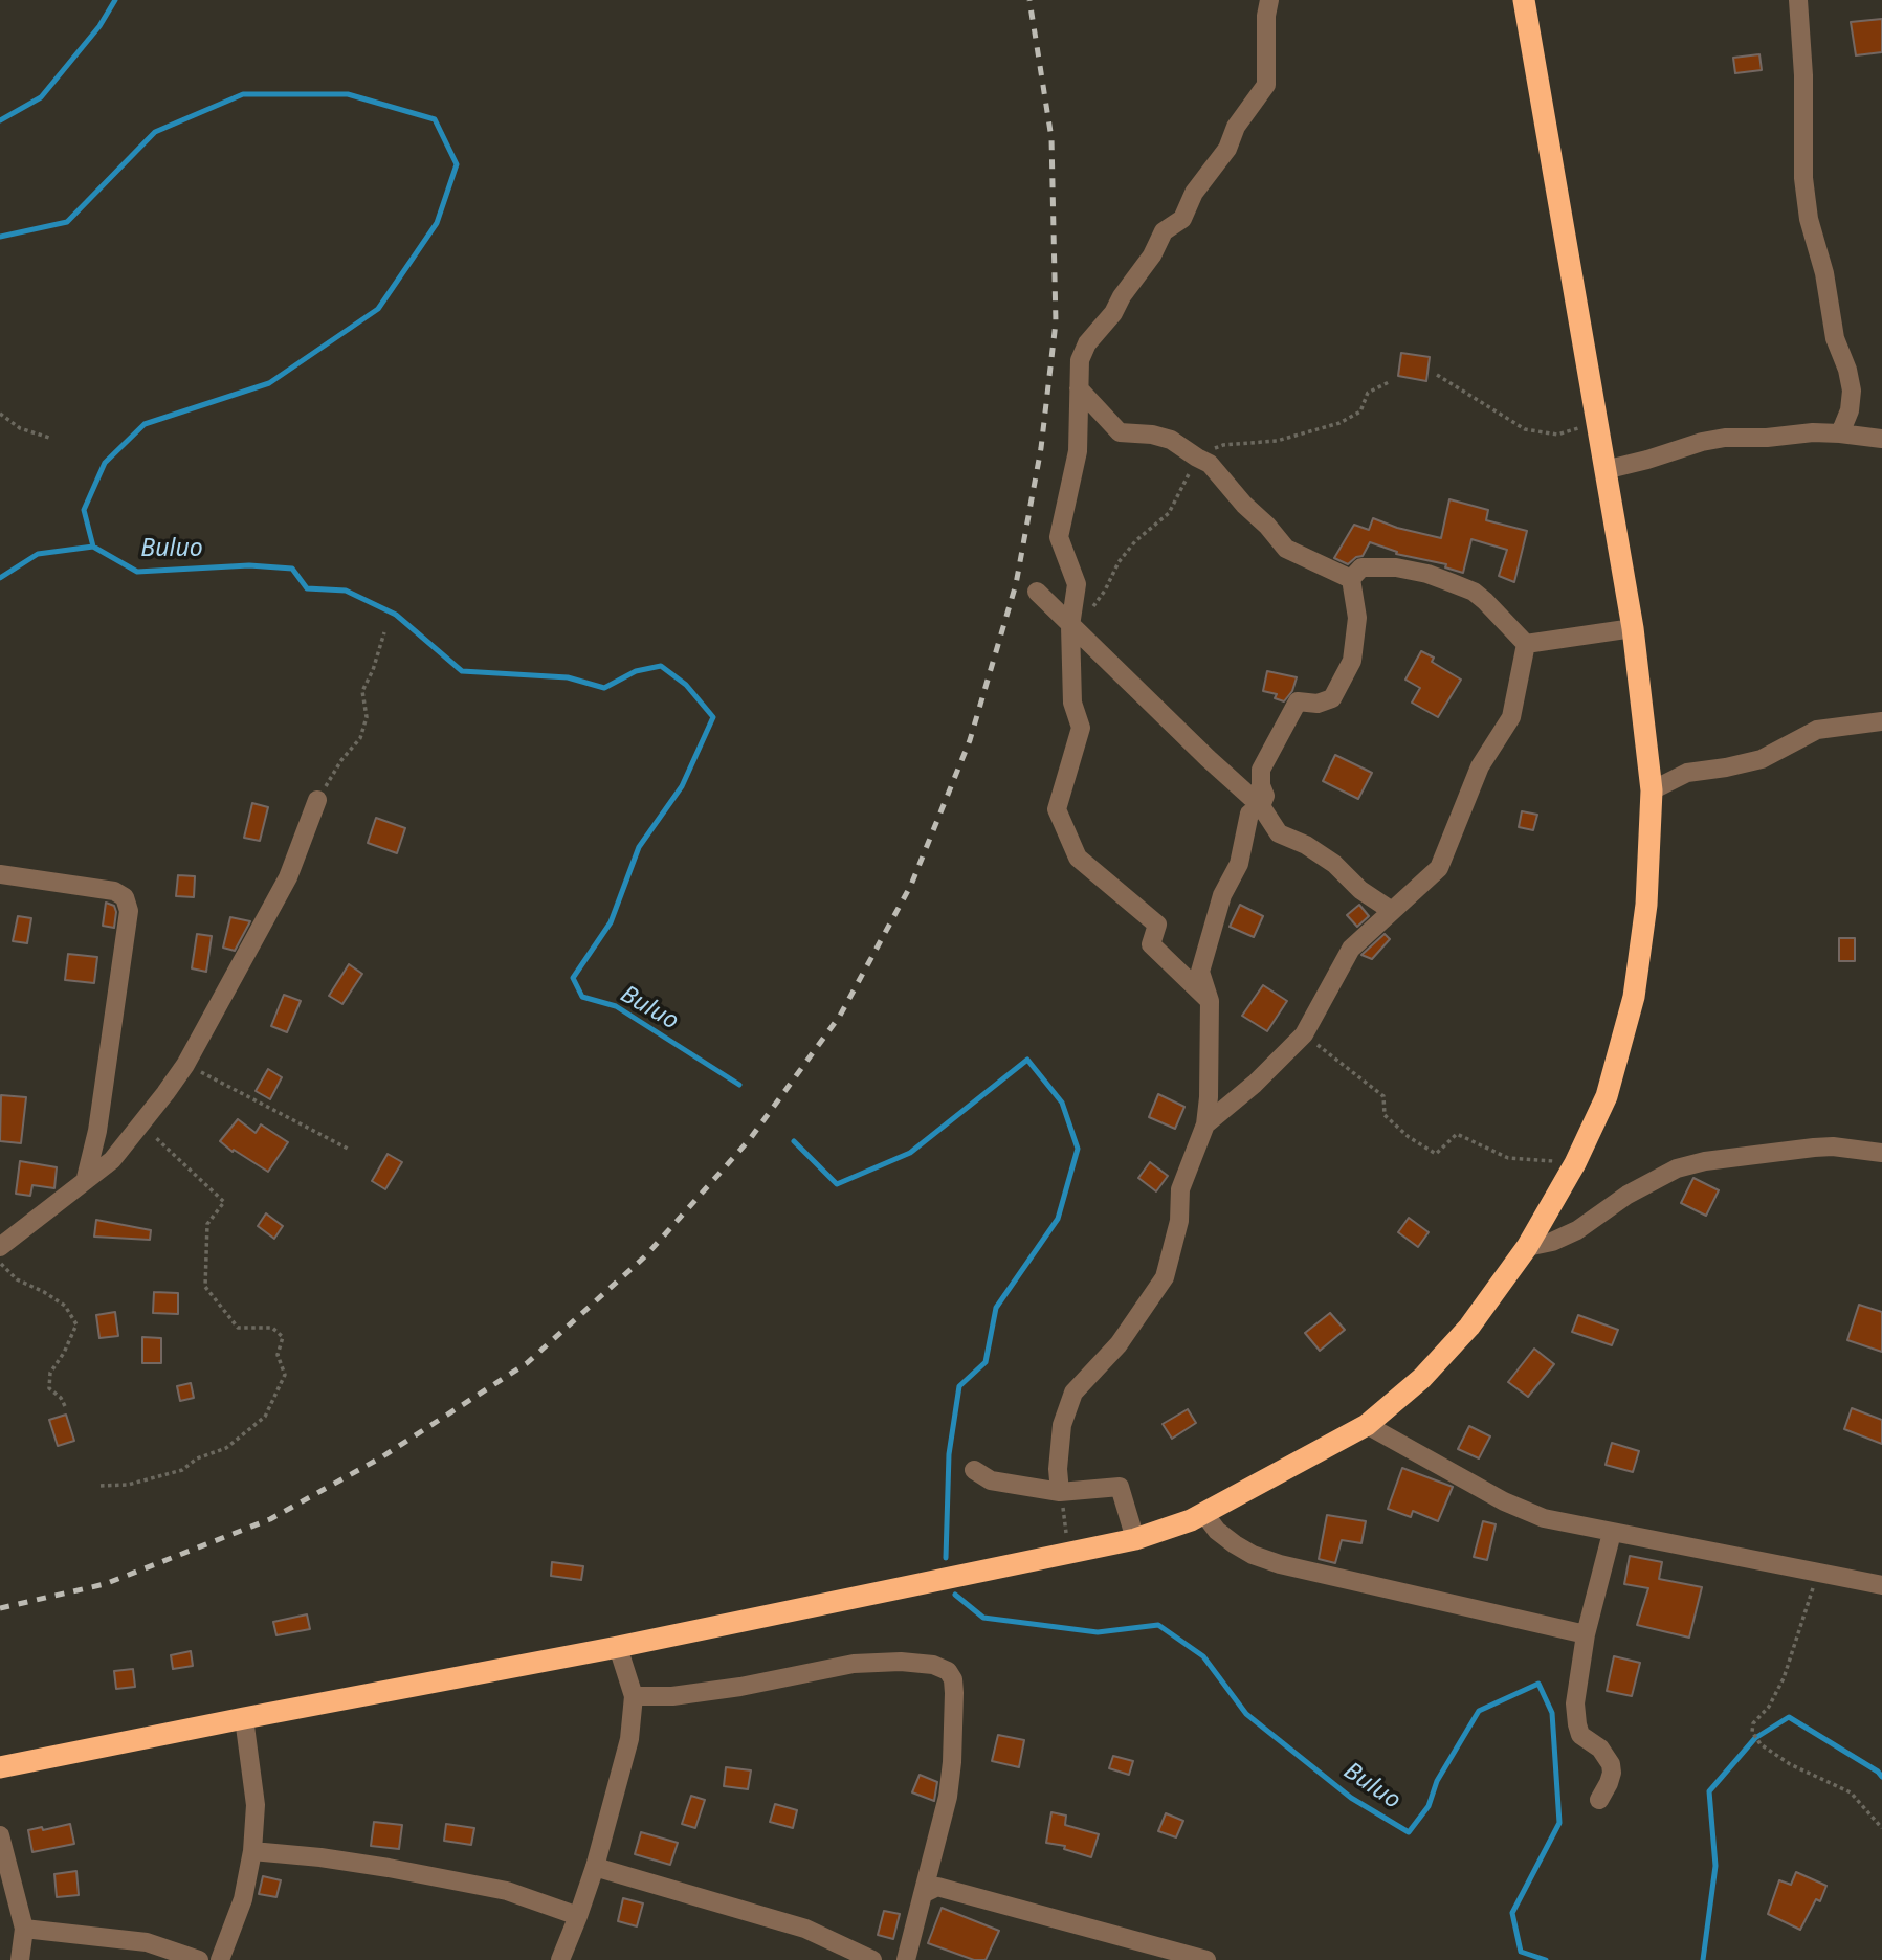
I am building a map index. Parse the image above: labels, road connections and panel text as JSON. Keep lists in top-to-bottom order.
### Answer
{
  "water": ["Buluo"]
}
